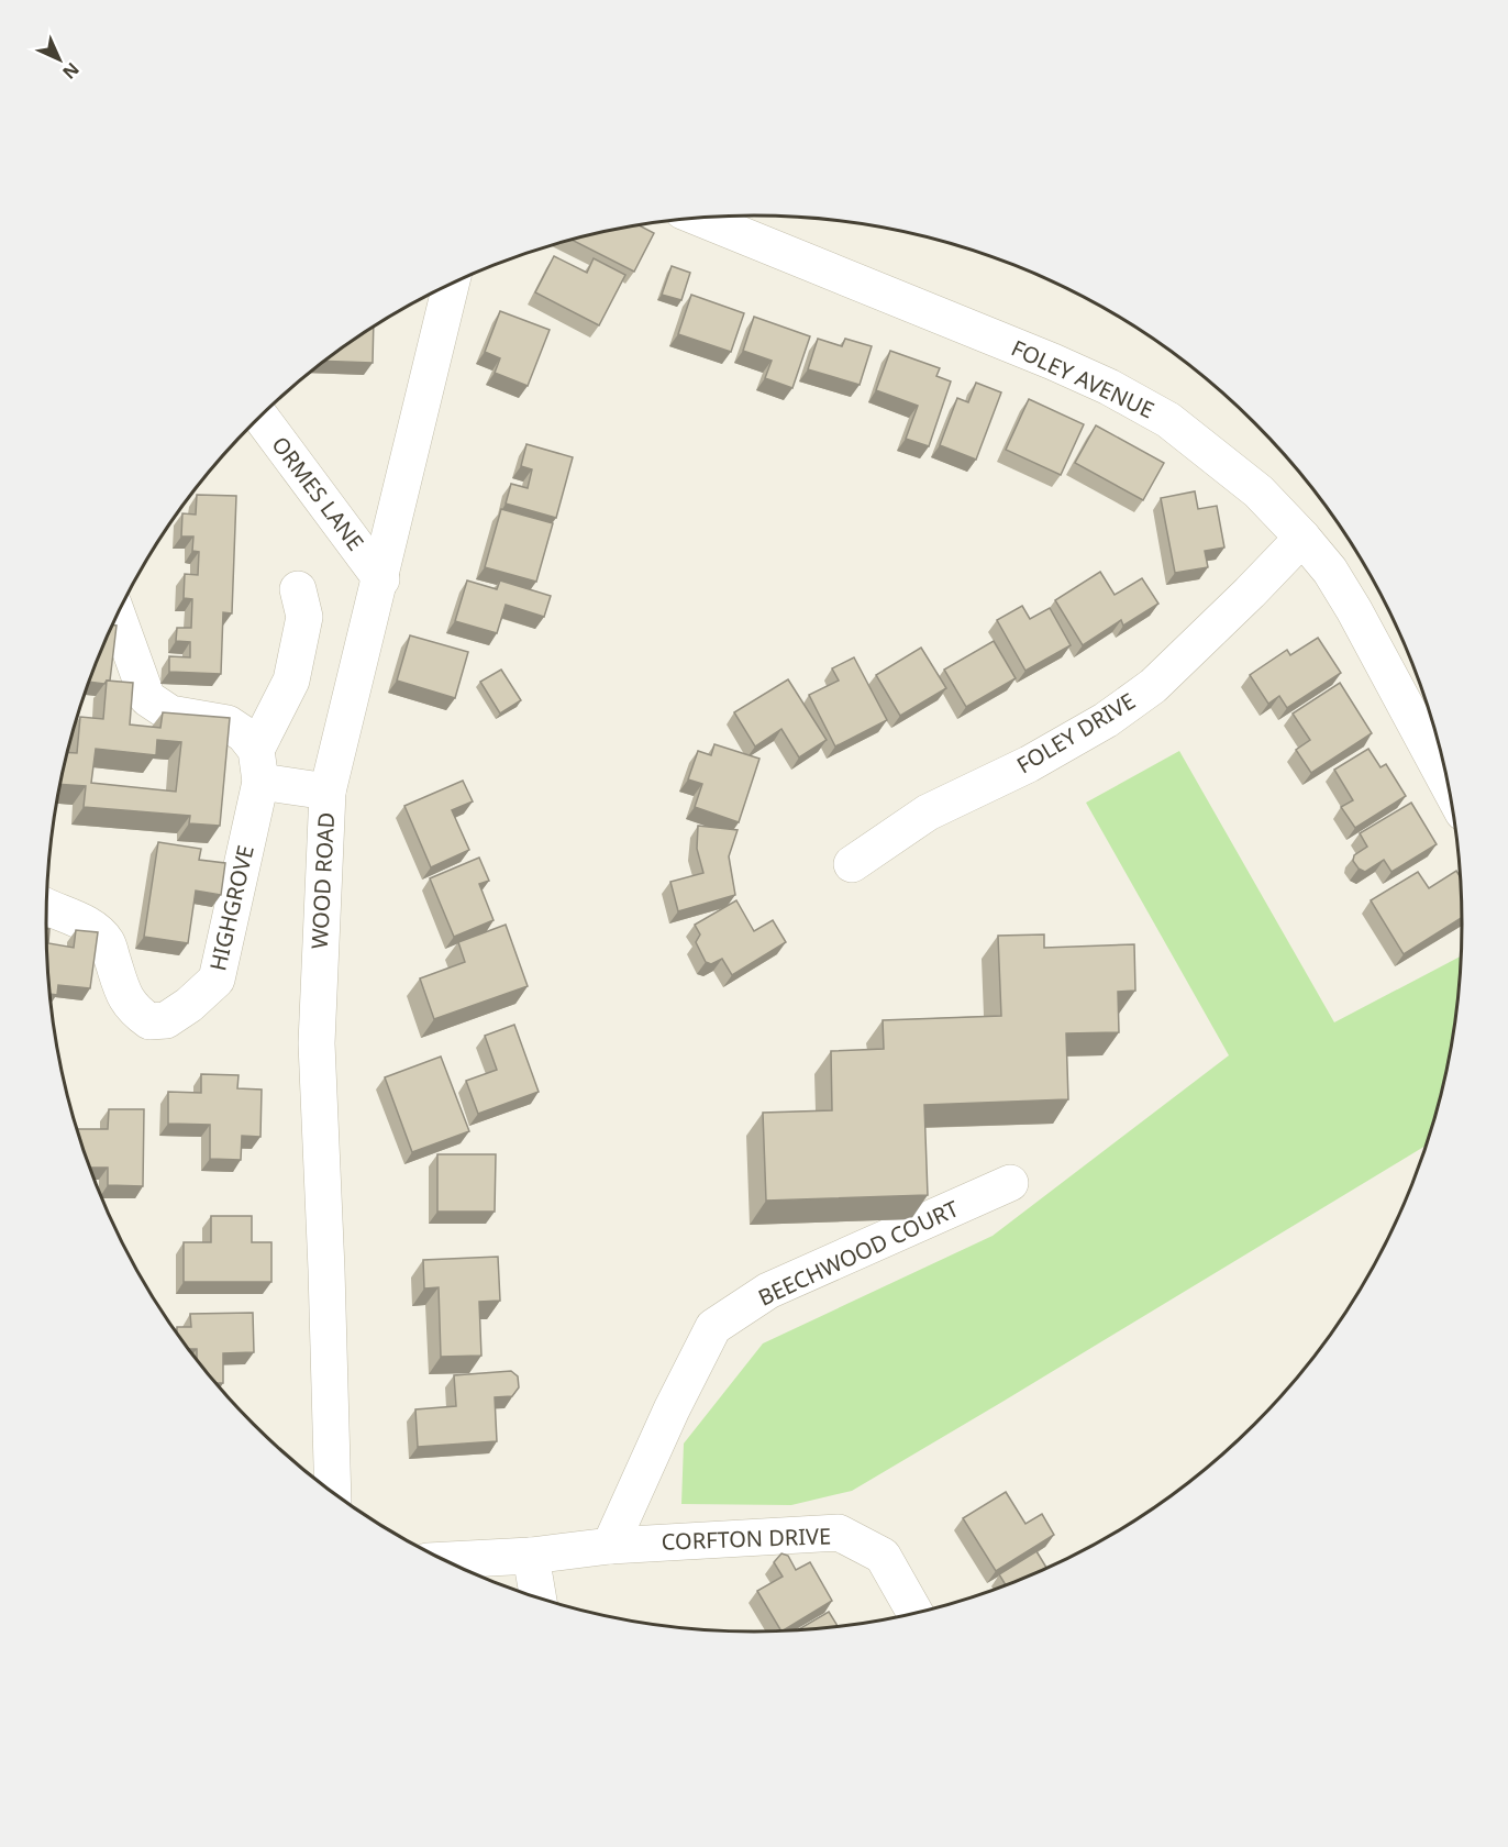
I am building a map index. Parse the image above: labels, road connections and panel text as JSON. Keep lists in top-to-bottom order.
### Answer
{
  "streets": {
    "street": [
      "FOLEY AVENUE",
      "ORMES LANE",
      "FOLEY DRIVE",
      "WOOD ROAD",
      "HIGHGROVE",
      "BEECHWOOD COURT",
      "CORFTON DRIVE"
    ]
  },
  "crossings": [
    ["FOLEY AVENUE", "FOLEY DRIVE"],
    ["ORMES LANE", "WOOD ROAD"],
    ["BEECHWOOD COURT", "CORFTON DRIVE"]
  ],
  "north": "bottom right"
}
